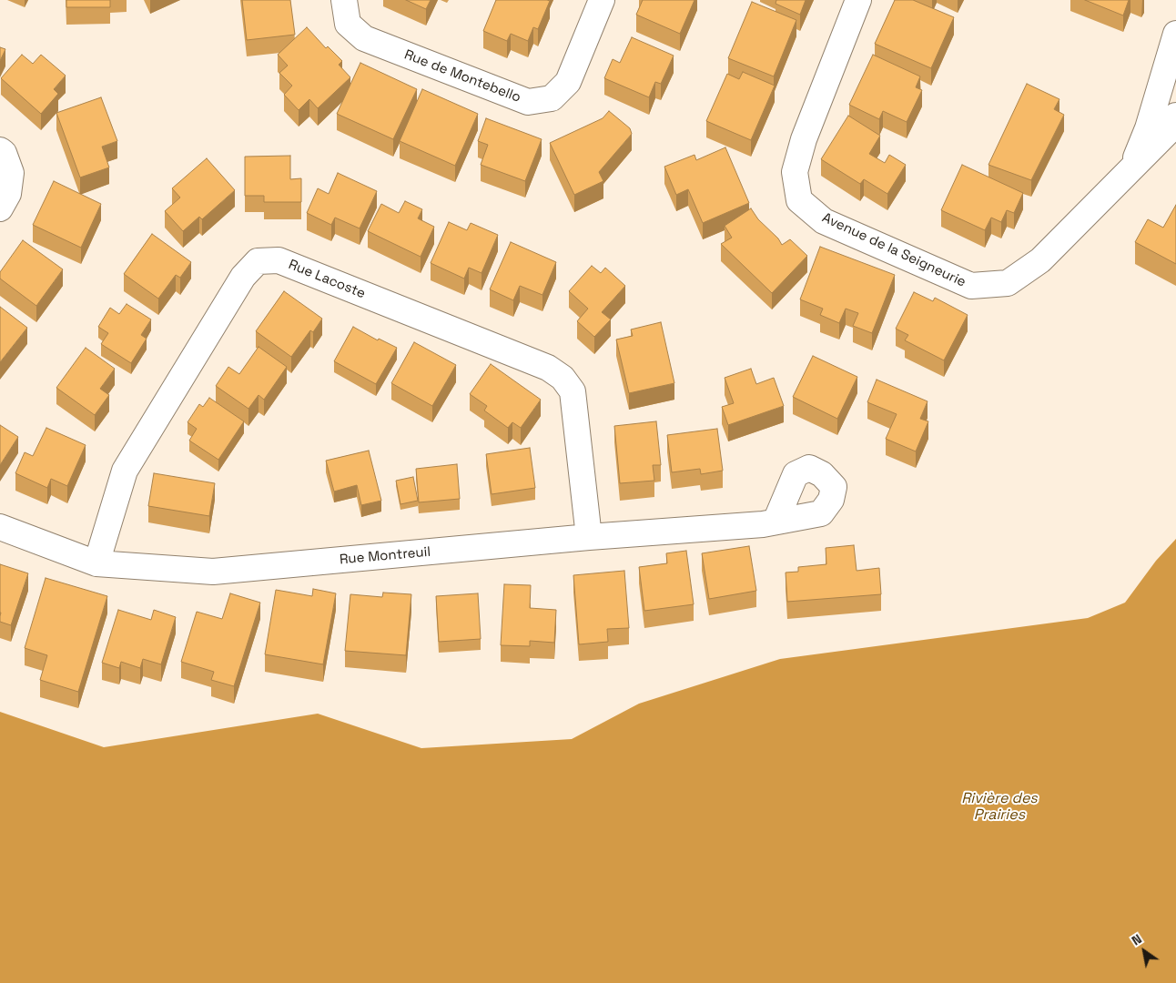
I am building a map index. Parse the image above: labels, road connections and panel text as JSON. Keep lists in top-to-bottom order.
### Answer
{
  "streets": {
    "street": [
      "Rue de Montebello",
      "Avenue de la Seigneurie",
      "Rue Lacoste",
      "Rue Montreuil"
    ]
  },
  "crossings": [
    ["Rue Lacoste", "Rue Montreuil"]
  ],
  "water": ["Rivière des Prairies"],
  "north": "top left"
}
